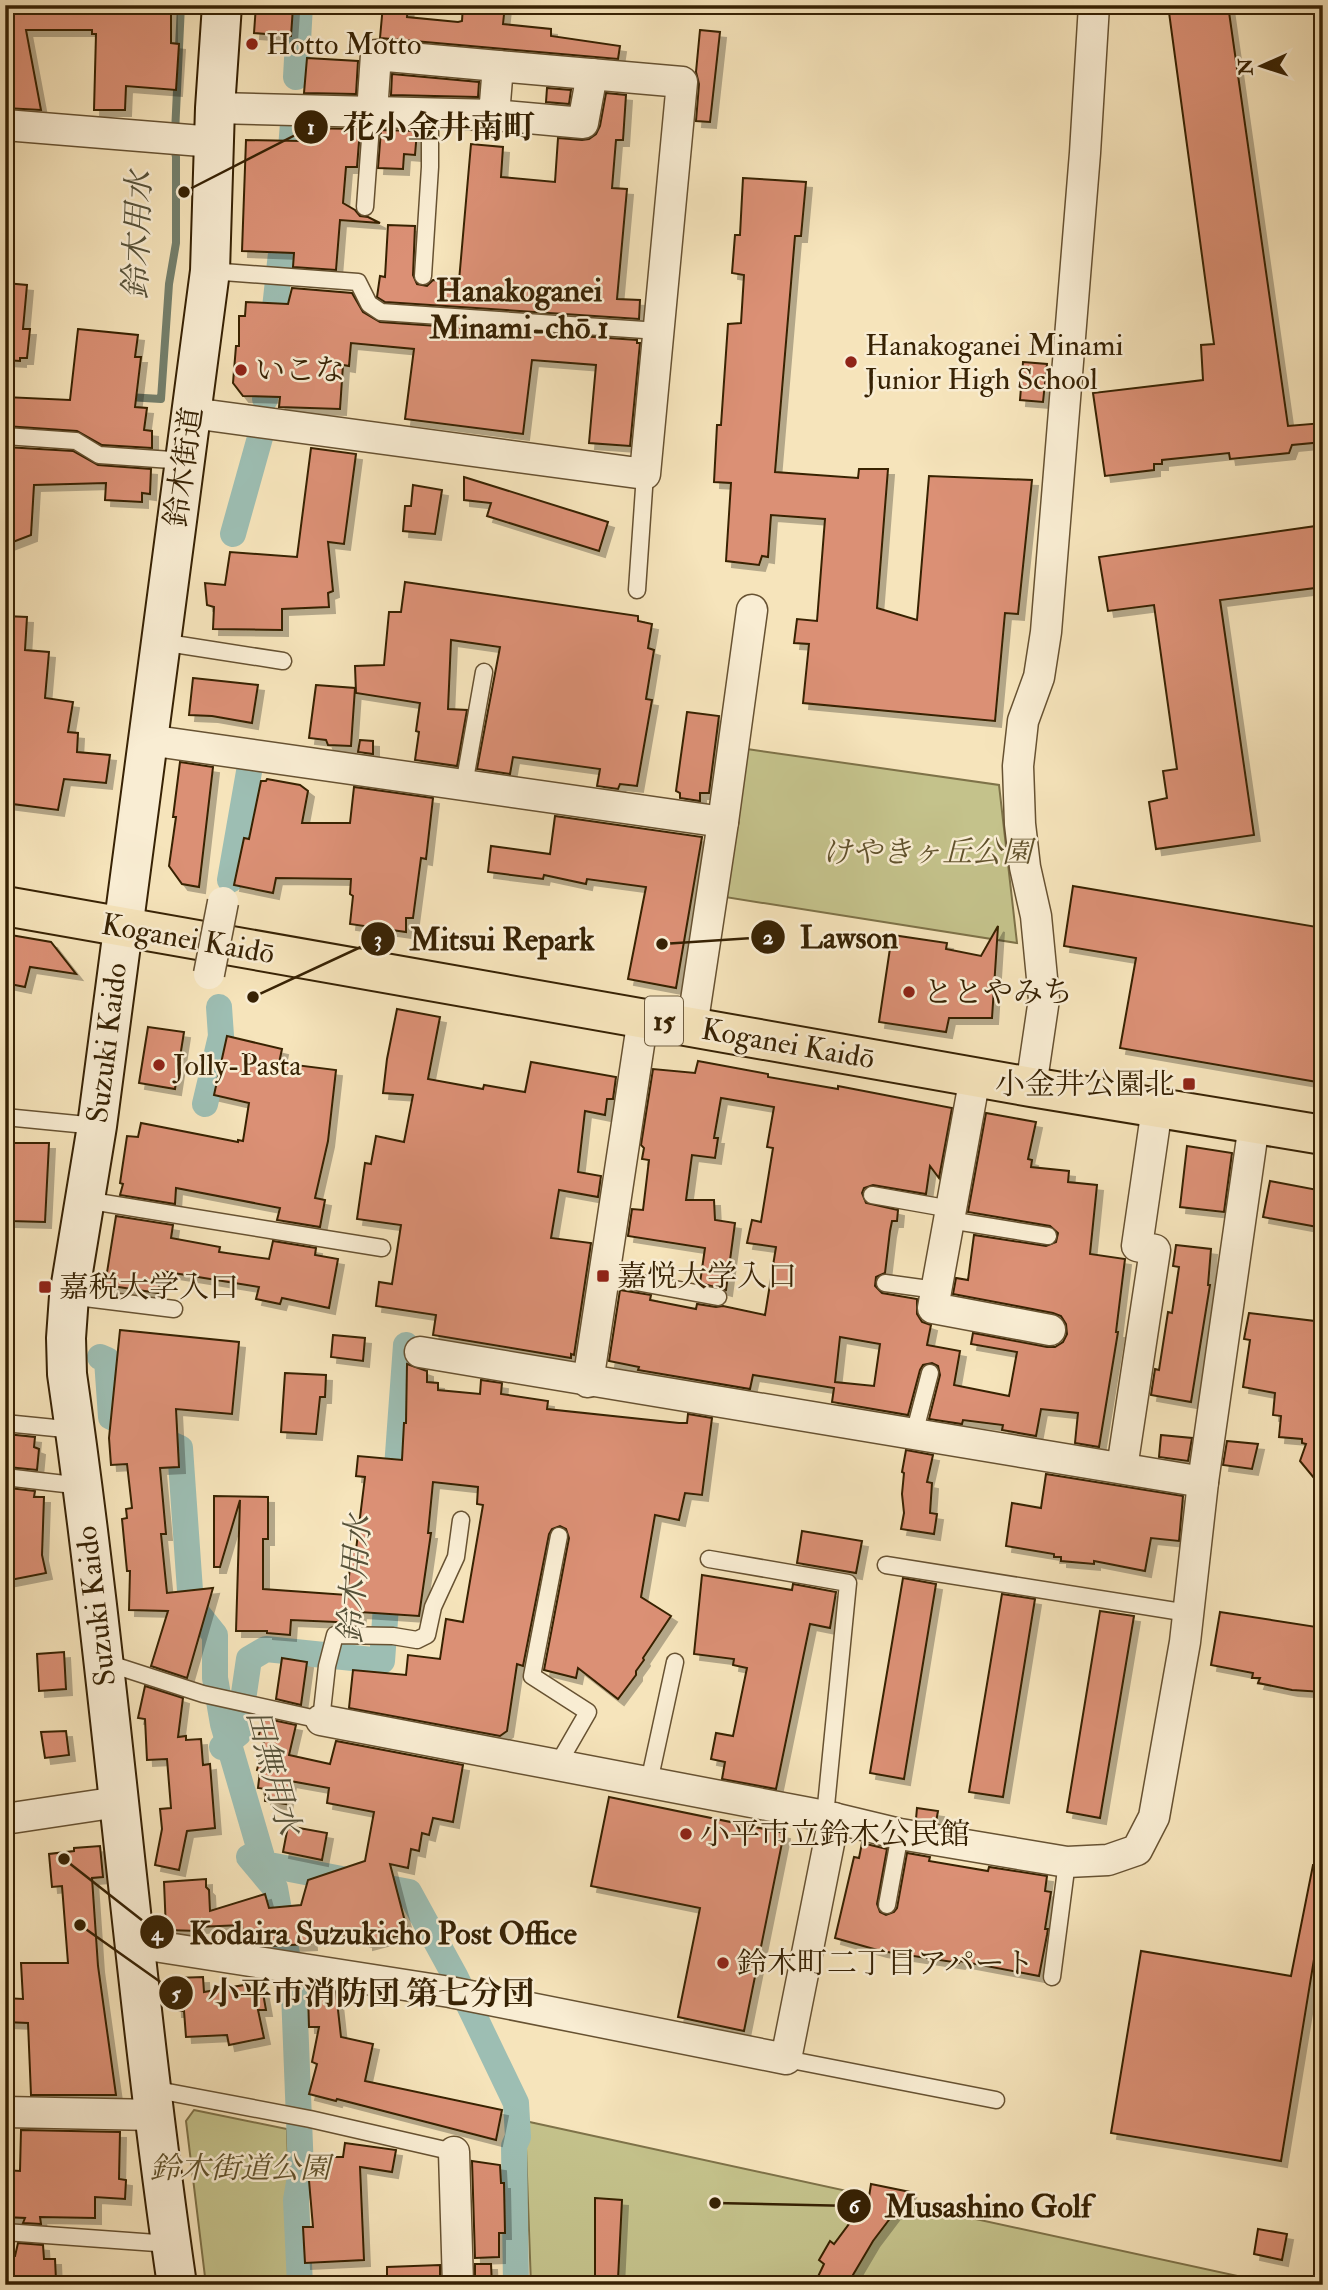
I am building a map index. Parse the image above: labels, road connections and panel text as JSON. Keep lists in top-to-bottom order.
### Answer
{
  "streets": {
    "main road": [
      "鈴木街道",
      "Koganei Kaidō",
      "15",
      "Suzuki Kaido"
    ]
  },
  "crossings": [
    ["鈴木街道", "Koganei Kaidō"],
    ["鈴木街道", "Suzuki Kaido"],
    ["Koganei Kaidō", "Suzuki Kaido"]
  ],
  "districts": ["Hanakoganei Minami-chō 1"],
  "water": ["鈴木用水", "田無用水"],
  "parks": ["けやきヶ丘公園", "鈴木街道公園"],
  "places": {
    "other": [
      "Hotto Motto",
      "花小金井南町",
      "Hanakoganei Minami Junior High School",
      "いこな",
      "Lawson",
      "ととやみち",
      "Mitsui Repark",
      "Jolly-Pasta",
      "小平市立鈴木公民館",
      "Kodaira Suzukicho Post Office",
      "小平市消防団 第七分団",
      "鈴木町二丁目アパート",
      "Musashino Golf"
    ],
    "transit": ["小金井公園北", "嘉悦大学入口", "嘉税大学入口"]
  },
  "north": "left"
}
